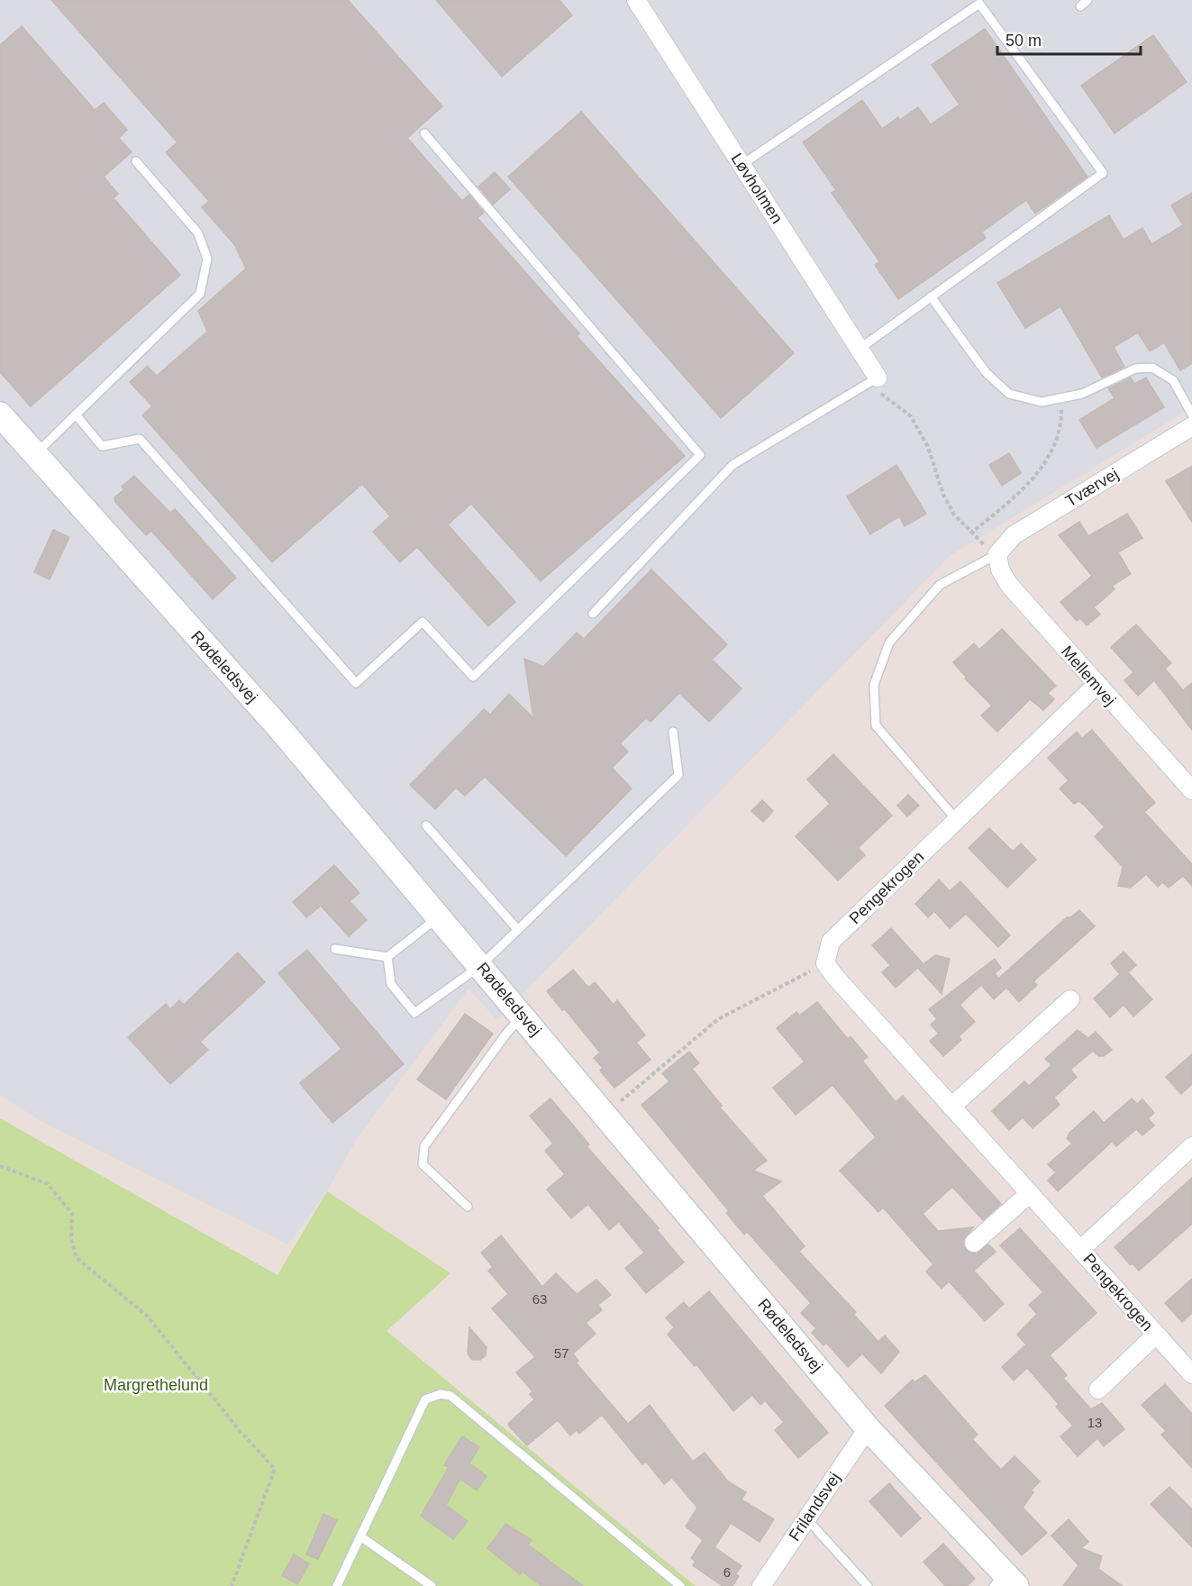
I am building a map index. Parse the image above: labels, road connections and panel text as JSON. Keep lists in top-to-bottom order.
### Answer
{
  "streets": {
    "street": [
      "Løvholmen",
      "Tværvej",
      "Rødeledsvej",
      "Mellemvej",
      "Pengekrogen",
      "Frilandsvej"
    ]
  },
  "crossings": [
    ["Tværvej", "Mellemvej"],
    ["Rødeledsvej", "Frilandsvej"],
    ["Mellemvej", "Pengekrogen"]
  ],
  "parks": ["Margrethelund"],
  "house_numbers": [
    "63",
    "57",
    "13",
    "6"
  ],
  "scale_bar": "50 m"
}
